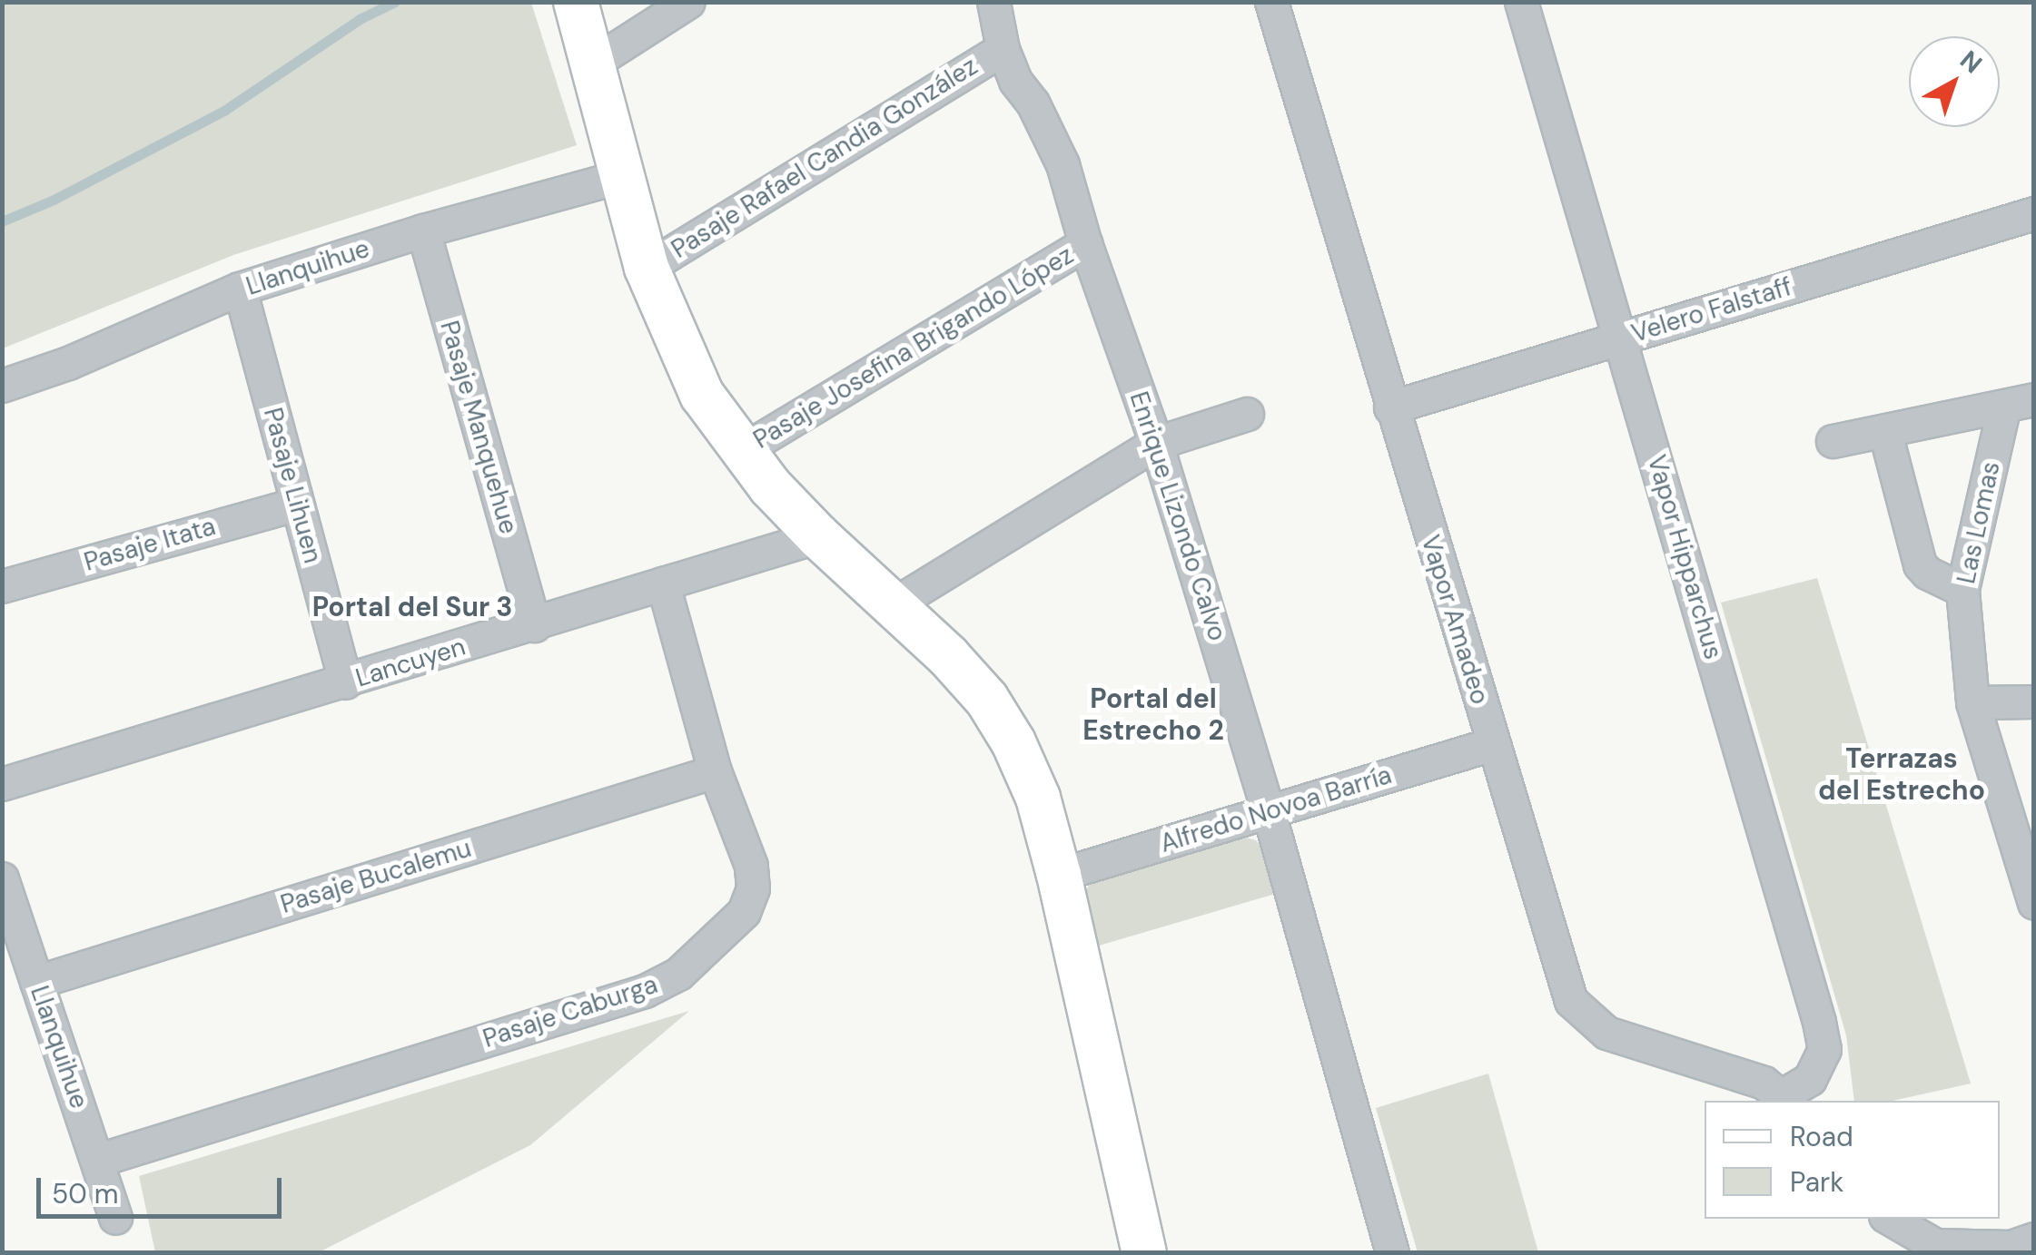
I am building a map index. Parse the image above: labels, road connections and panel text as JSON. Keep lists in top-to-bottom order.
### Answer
{
  "streets": {
    "street": [
      "Pasaje Rafael Candia González",
      "Llanquihue",
      "Velero Falstaff",
      "Pasaje Josefina Brigando López",
      "Pasaje Manquehue",
      "Pasaje Lihuen",
      "Enrique Lizondo Calvo",
      "Las Lomas",
      "Pasaje Itata",
      "Vapor Hipparchus",
      "Vapor Amadeo",
      "Lancuyen",
      "Alfredo Novoa Barría",
      "Pasaje Bucalemu",
      "Pasaje Caburga"
    ]
  },
  "crossings": [
    ["Pasaje Rafael Candia González", "Enrique Lizondo Calvo"],
    ["Llanquihue", "Pasaje Manquehue"],
    ["Llanquihue", "Pasaje Lihuen"],
    ["Llanquihue", "Pasaje Bucalemu"],
    ["Llanquihue", "Pasaje Caburga"],
    ["Velero Falstaff", "Vapor Hipparchus"],
    ["Velero Falstaff", "Vapor Amadeo"],
    ["Pasaje Josefina Brigando López", "Enrique Lizondo Calvo"],
    ["Pasaje Manquehue", "Lancuyen"],
    ["Pasaje Lihuen", "Pasaje Itata"],
    ["Pasaje Lihuen", "Lancuyen"],
    ["Enrique Lizondo Calvo", "Alfredo Novoa Barría"],
    ["Vapor Hipparchus", "Vapor Amadeo"],
    ["Vapor Amadeo", "Alfredo Novoa Barría"],
    ["Lancuyen", "Pasaje Caburga"],
    ["Pasaje Bucalemu", "Pasaje Caburga"]
  ],
  "districts": ["Portal del Sur 3", "Portal del Estrecho 2", "Terrazas del Estrecho"],
  "legend": ["Road", "Park"],
  "scale_bar": "50 m",
  "north": "top right"
}
